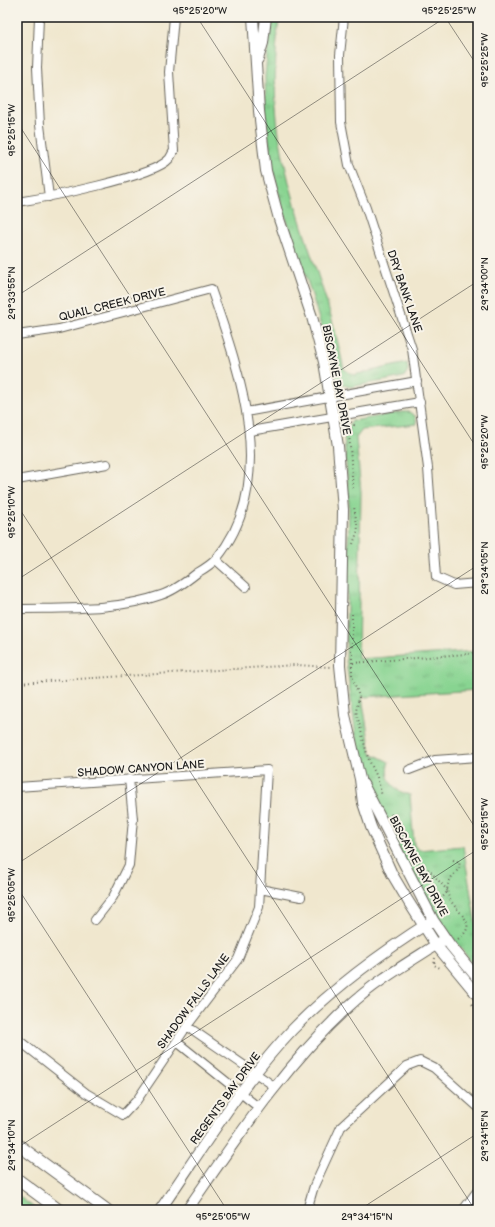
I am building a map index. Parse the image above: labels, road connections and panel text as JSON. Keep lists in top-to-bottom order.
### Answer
{
  "streets": {
    "street": [
      "DRY BANK LANE",
      "QUAIL CREEK DRIVE",
      "BISCAYNE BAY DRIVE",
      "SHADOW CANYON LANE",
      "SHADOW FALLS LANE",
      "REGENTS BAY DRIVE"
    ]
  },
  "crossings": [
    ["BISCAYNE BAY DRIVE", "REGENTS BAY DRIVE"],
    ["SHADOW CANYON LANE", "SHADOW FALLS LANE"]
  ],
  "coordinates": [
    "95°25'20\"W",
    "95°25'25\"W",
    "95°25'15\"W",
    "29°34'00\"N",
    "29°33'55\"N",
    "95°25'10\"W",
    "29°34'05\"N",
    "95°25'05\"W",
    "29°34'15\"N",
    "29°34'10\"N"
  ]
}
